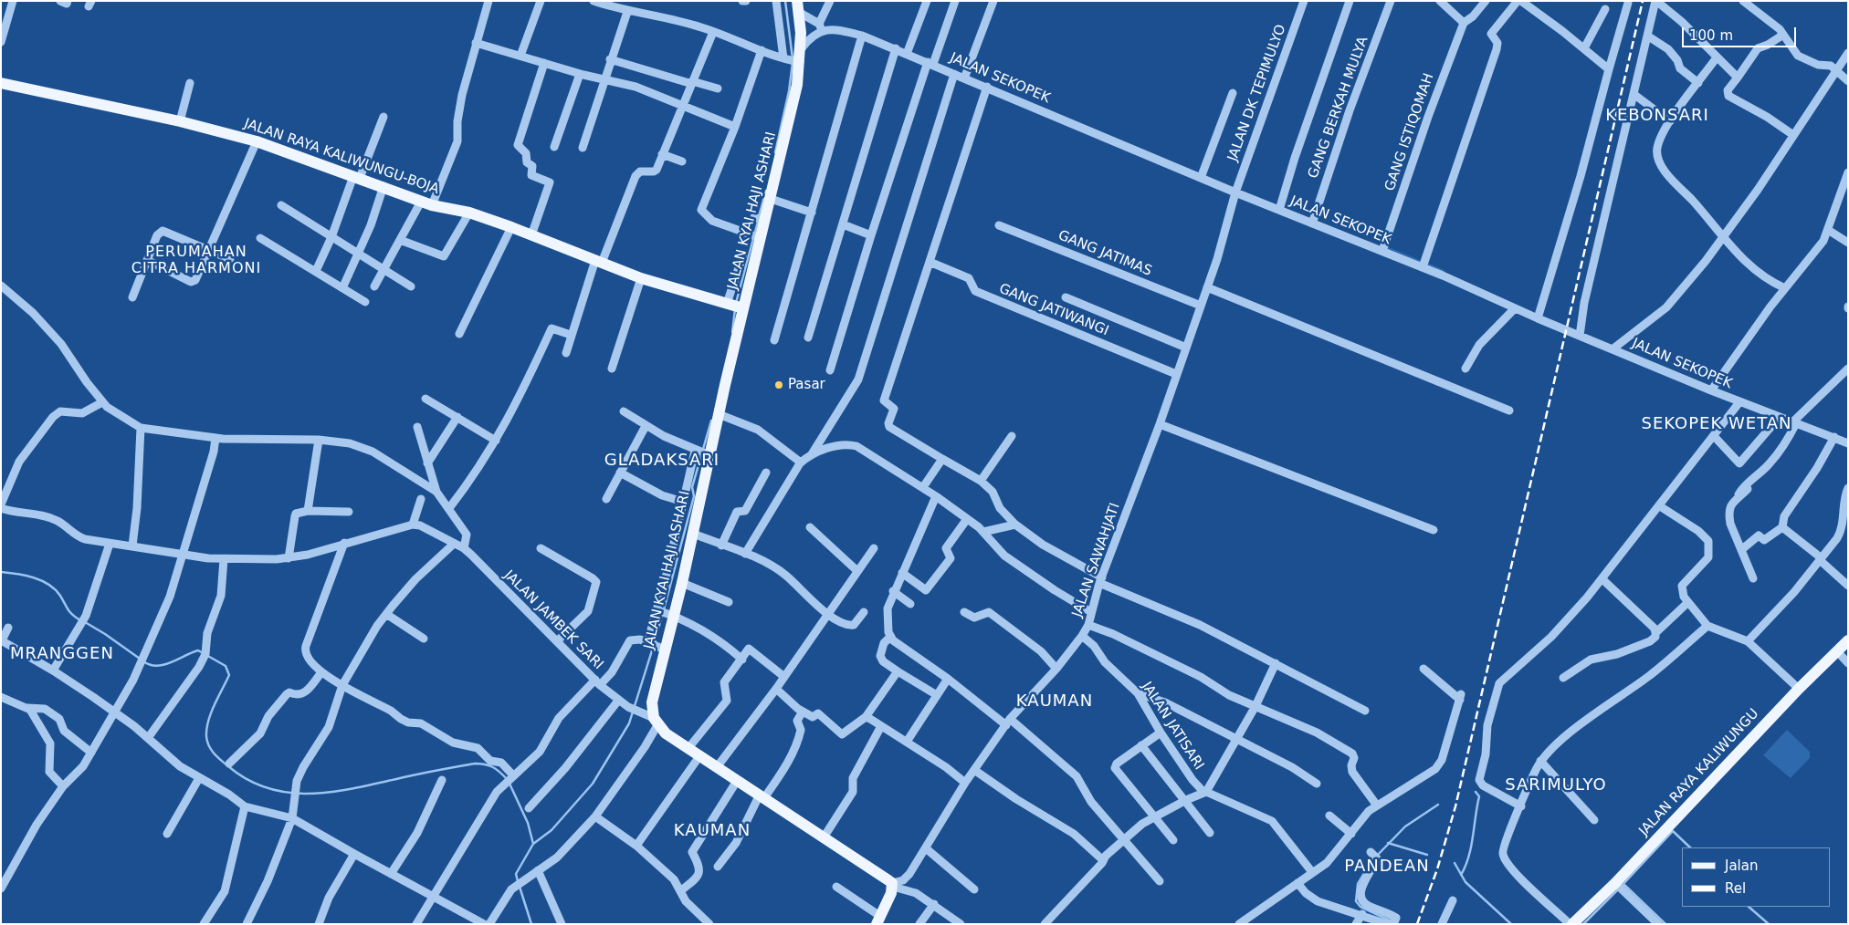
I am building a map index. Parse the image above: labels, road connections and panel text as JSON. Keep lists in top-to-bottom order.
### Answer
{
  "streets": {
    "main road": ["JALAN RAYA KALIWUNGU-BOJA", "JALAN KYAI HAJI ASHARI", "JALAN RAYA KALIWUNGU"],
    "street": [
      "JALAN SEKOPEK",
      "JALAN DK TEPIMULYO",
      "GANG BERKAH MULYA",
      "GANG ISTIQOMAH",
      "GANG JATIMAS",
      "GANG JATIWANGI",
      "JALAN SAWAHJATI",
      "JALAN JAMBEK SARI",
      "JALAN JATISARI"
    ]
  },
  "crossings": [
    ["JALAN SEKOPEK", "JALAN DK TEPIMULYO"],
    ["JALAN SEKOPEK", "GANG BERKAH MULYA"],
    ["JALAN SEKOPEK", "GANG ISTIQOMAH"],
    ["JALAN SEKOPEK", "JALAN SAWAHJATI"],
    ["JALAN DK TEPIMULYO", "JALAN SAWAHJATI"],
    ["JALAN RAYA KALIWUNGU-BOJA", "JALAN KYAI HAJI ASHARI"],
    ["JALAN KYAI HAJI ASHARI", "JALAN JAMBEK SARI"],
    ["GANG JATIMAS", "JALAN SAWAHJATI"],
    ["GANG JATIWANGI", "JALAN SAWAHJATI"],
    ["JALAN SAWAHJATI", "JALAN JATISARI"]
  ],
  "districts": [
    "KEBONSARI",
    "PERUMAHAN CITRA HARMONI",
    "SEKOPEK WETAN",
    "GLADAKSARI",
    "MRANGGEN",
    "KAUMAN",
    "SARIMULYO",
    "KAUMAN",
    "PANDEAN"
  ],
  "places": ["Pasar"],
  "legend": ["Jalan", "Rel"],
  "scale_bar": "100 m"
}
